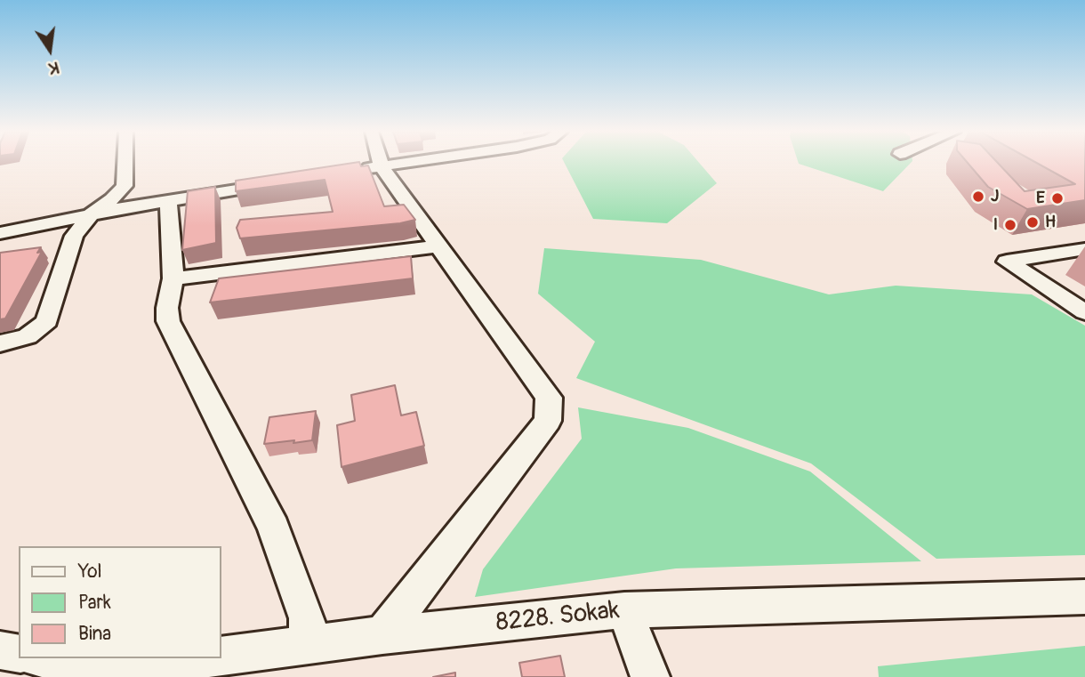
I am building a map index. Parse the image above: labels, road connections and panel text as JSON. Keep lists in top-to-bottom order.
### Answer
{
  "streets": {
    "street": ["8228. Sokak"]
  },
  "places": [
    "J",
    "E",
    "H",
    "I"
  ],
  "legend": ["Yol", "Park", "Bina"],
  "north": "bottom"
}
